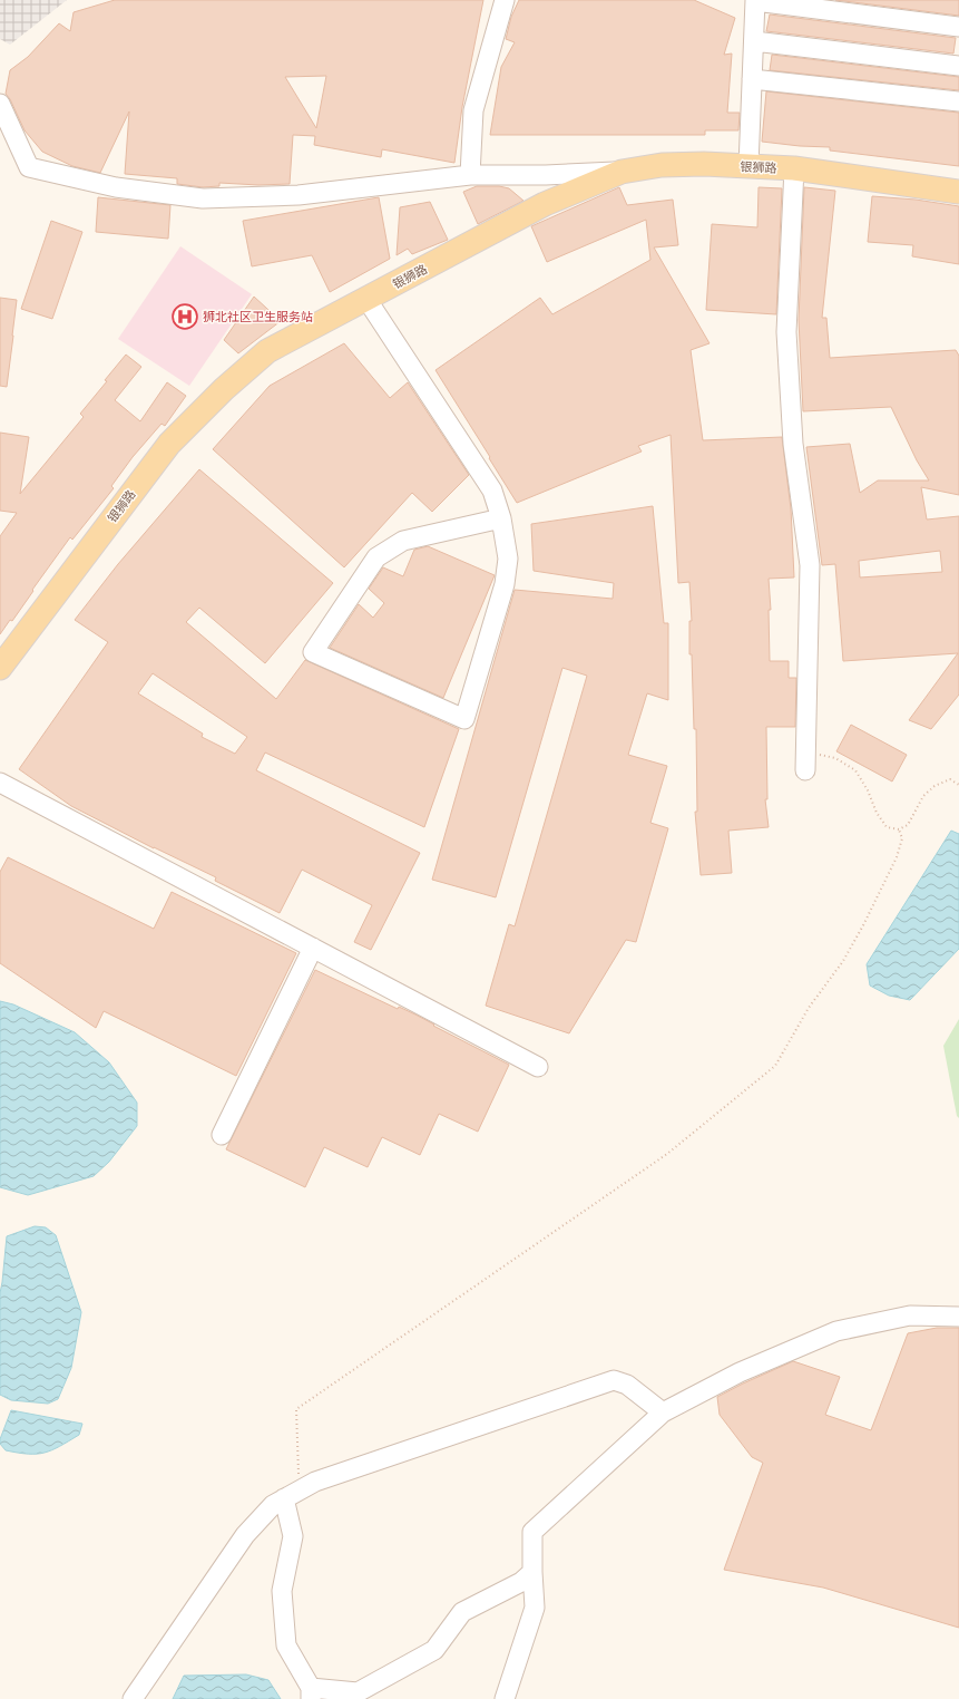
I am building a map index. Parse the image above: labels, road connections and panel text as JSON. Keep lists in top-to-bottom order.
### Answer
{
  "streets": {
    "main road": ["银狮路"]
  },
  "places": {
    "hospital": ["狮北社区卫生服务站"]
  }
}
